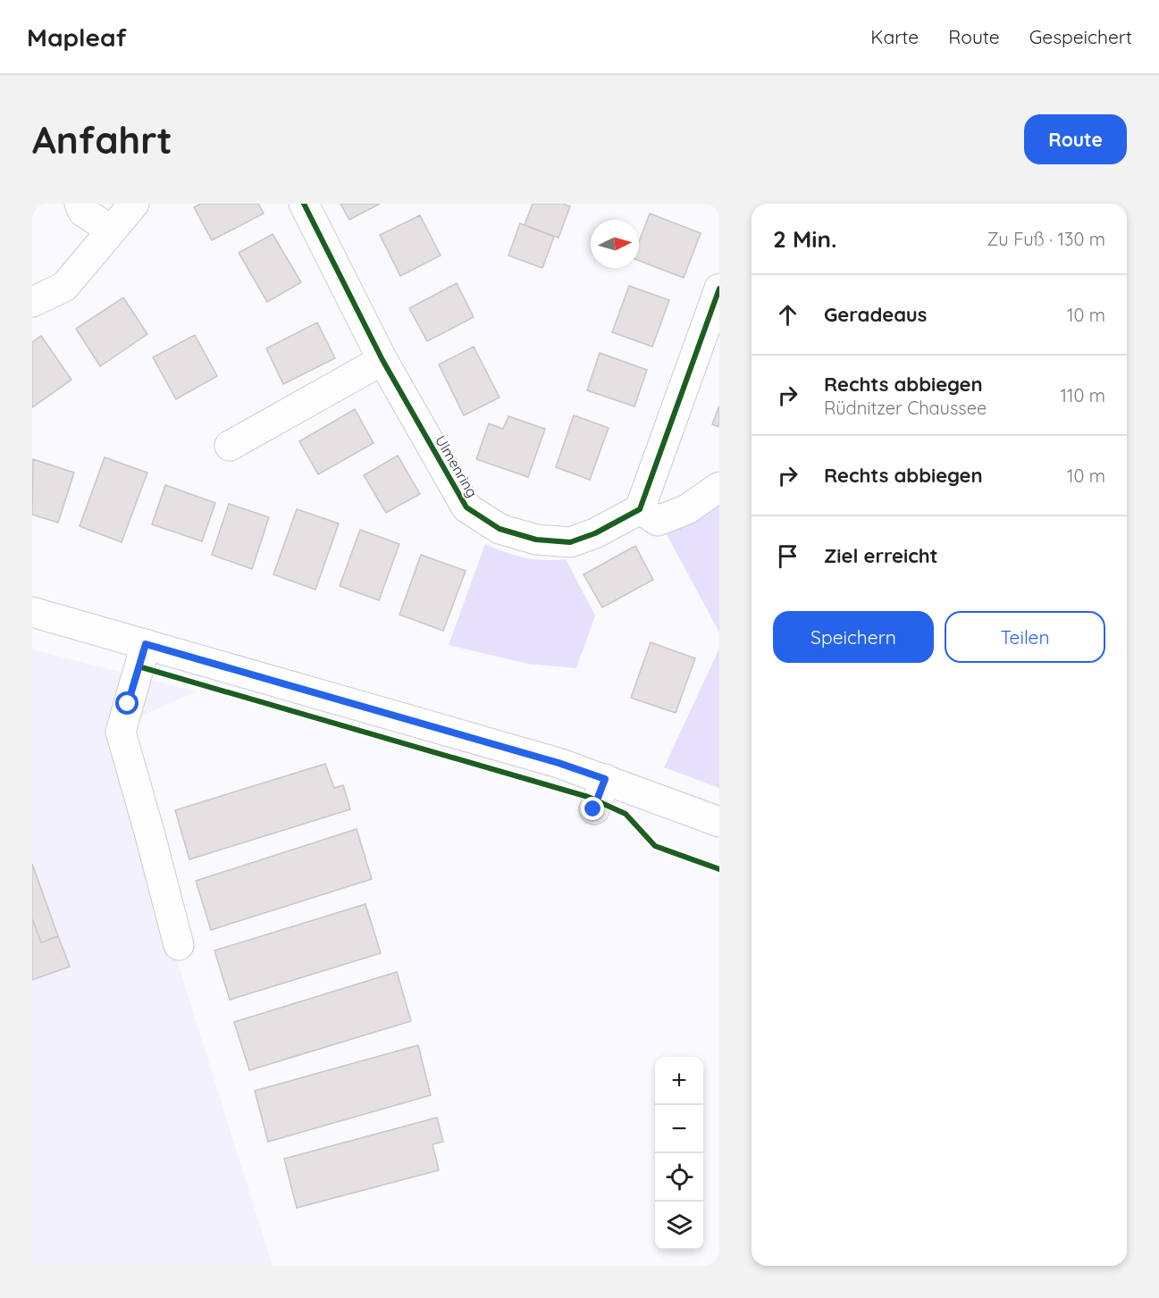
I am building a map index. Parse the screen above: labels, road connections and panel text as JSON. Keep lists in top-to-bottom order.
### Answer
{
  "streets": {
    "street": ["Ulmenring"]
  },
  "north": "right",
  "page": {
    "header": "Mapleaf",
    "nav": ["Karte", "Route", "Gespeichert"],
    "buttons": [
      "Route",
      ["Speichern", "Teilen"]
    ],
    "title": "Anfahrt",
    "heading": ["2 Min.", "Zu Fuß · 130 m"],
    "list": [
      ["Geradeaus", "10 m"],
      ["Rechts abbiegen", "Rüdnitzer Chaussee", "110 m"],
      ["Rechts abbiegen", "10 m"],
      "Ziel erreicht"
    ],
    "map_buttons": ["+", "−"]
  }
}
